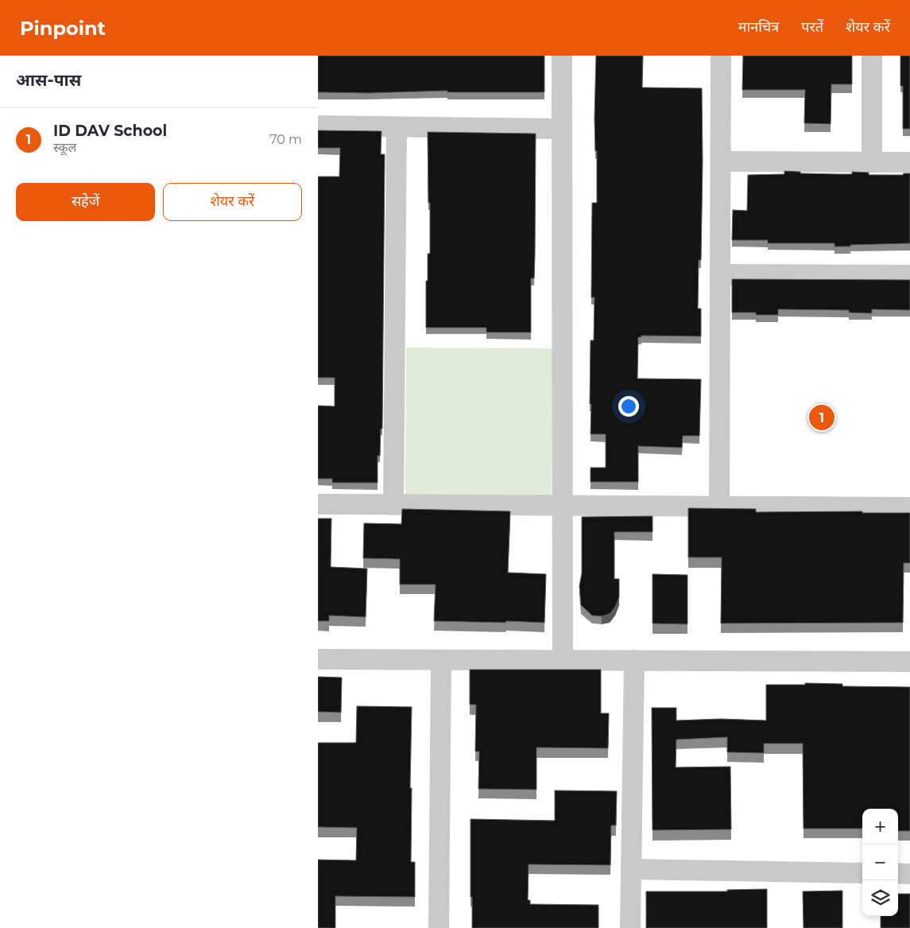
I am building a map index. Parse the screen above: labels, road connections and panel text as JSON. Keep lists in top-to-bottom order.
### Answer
{
  "page": {
    "header": "Pinpoint",
    "nav": ["मानचित्र", "परतें", "शेयर करें"],
    "heading": "आस-पास",
    "list": [
      {
        "mark": "1",
        "name": "ID DAV School",
        "note": "स्कूल",
        "value": "70 m"
      }
    ],
    "buttons": ["सहेजें", "शेयर करें"],
    "pins": "1",
    "map_buttons": ["+", "−"]
  }
}
